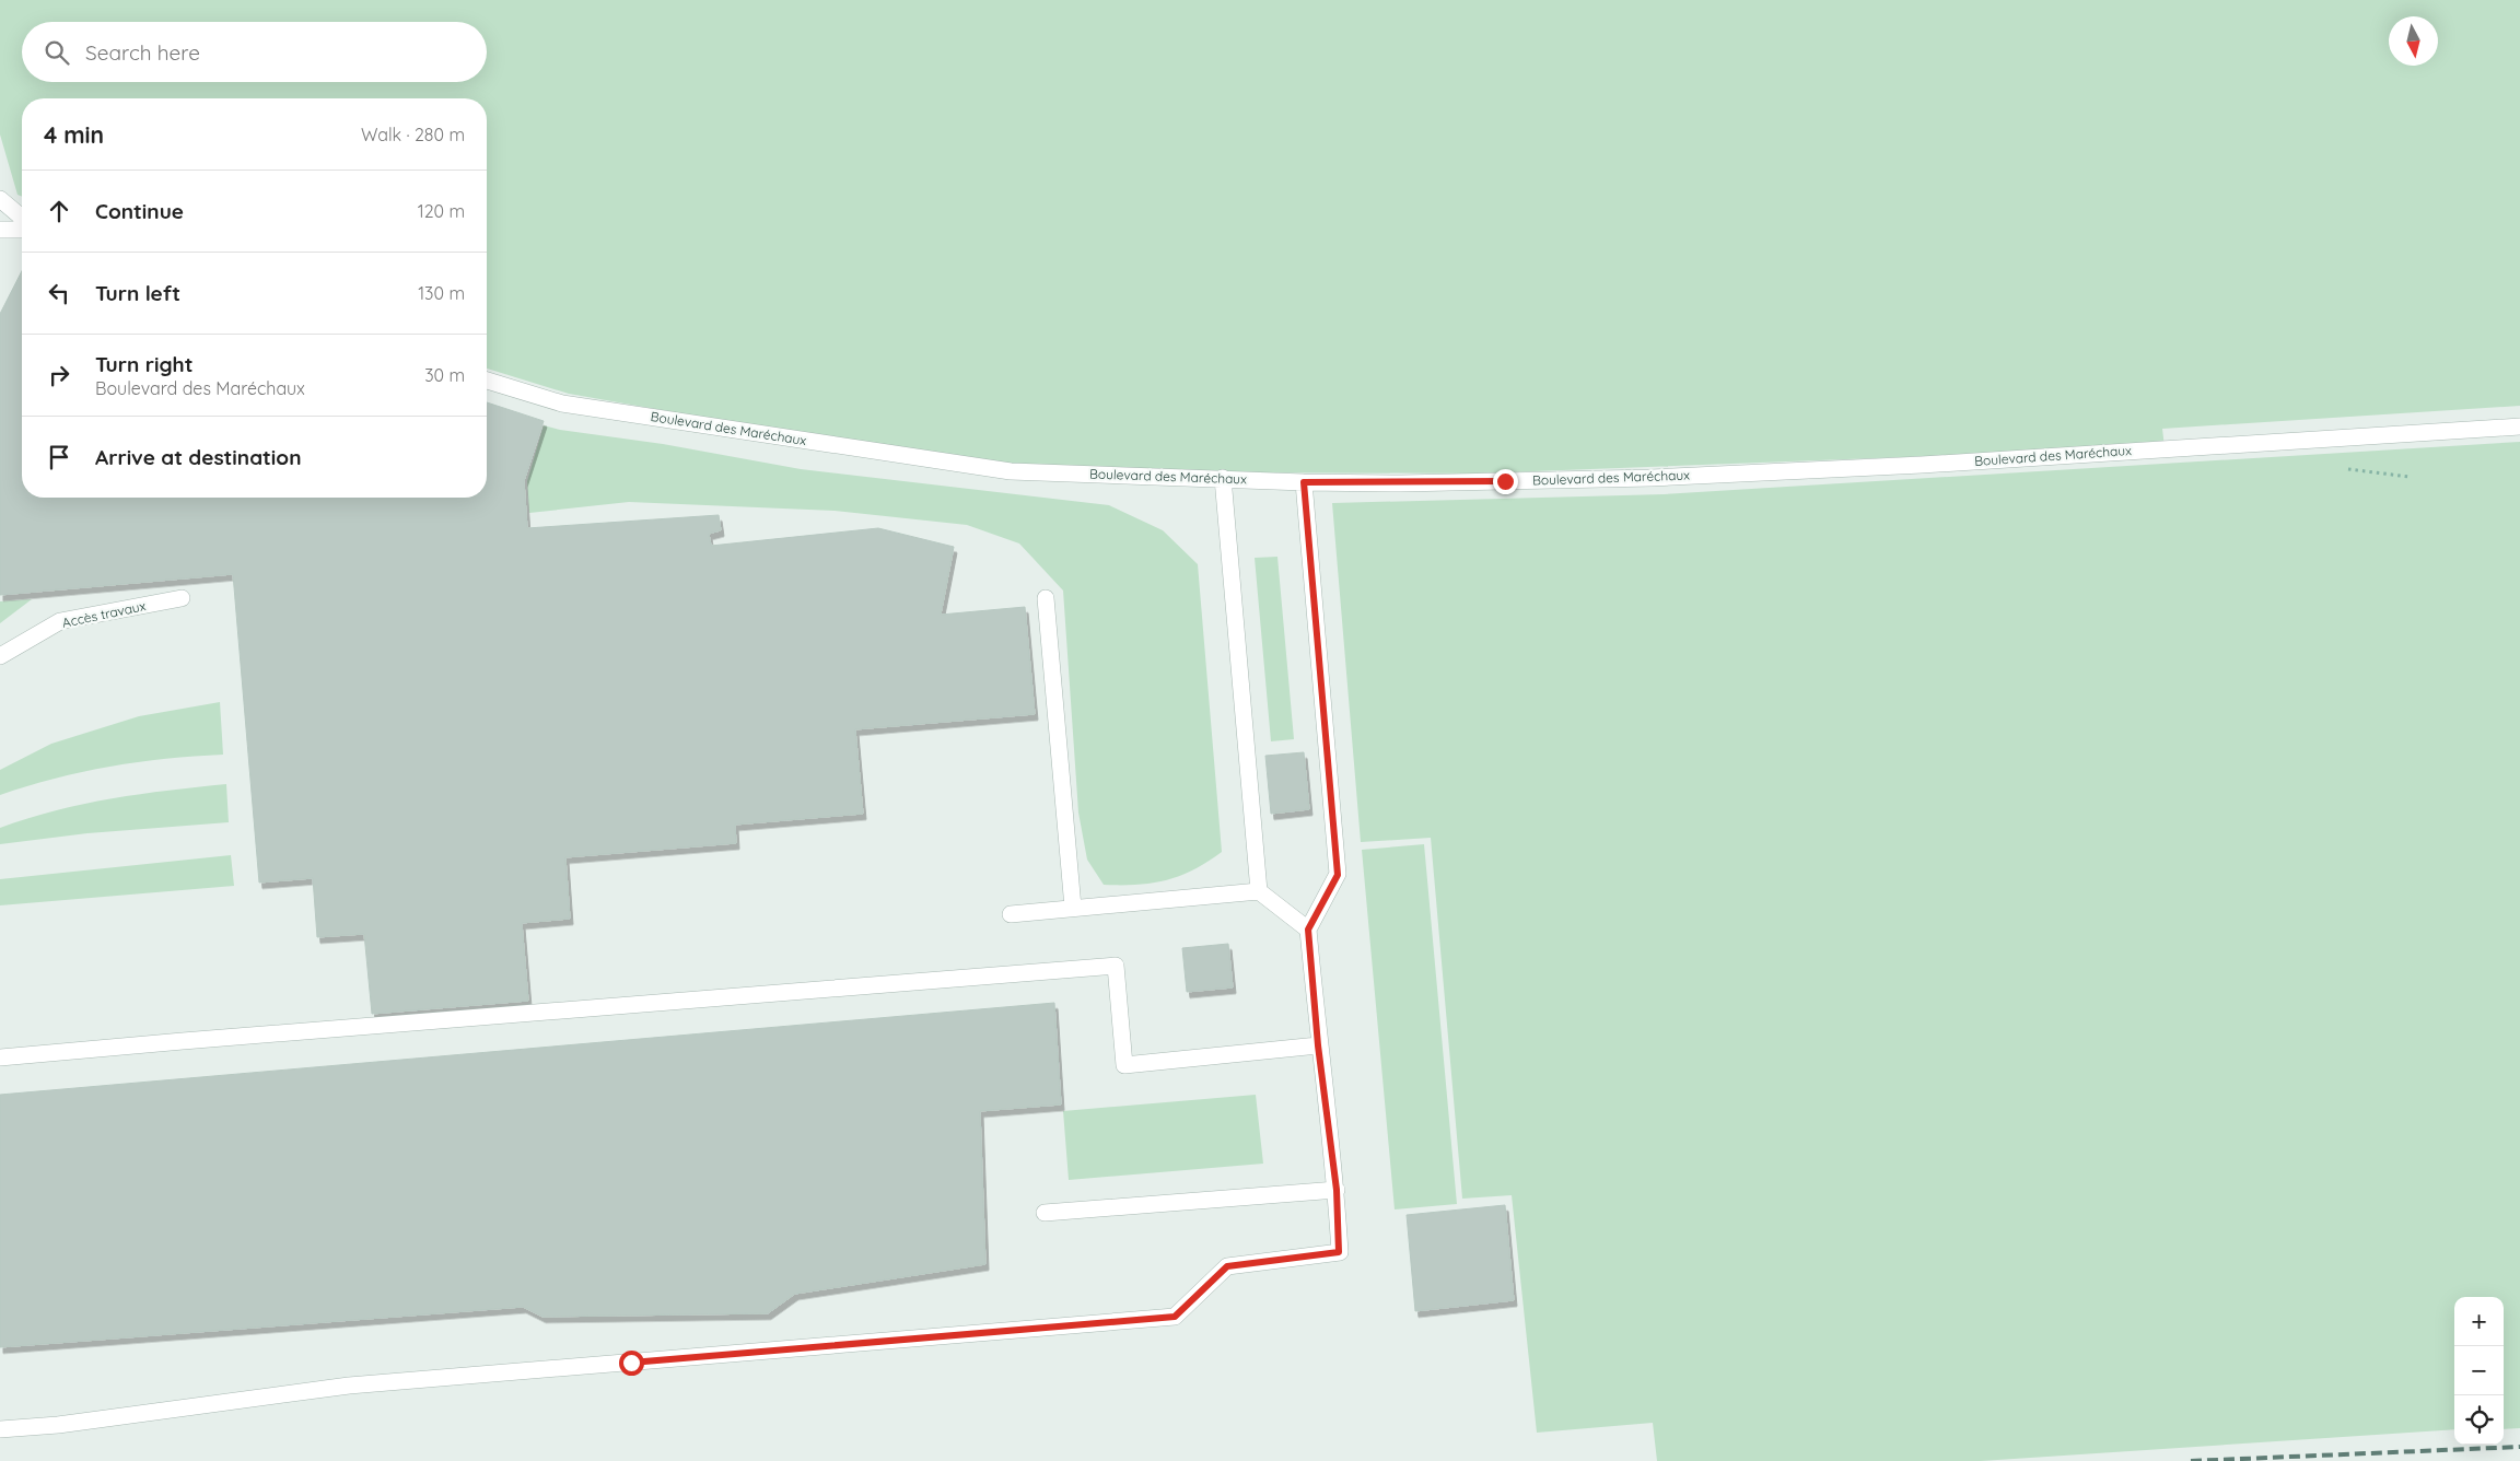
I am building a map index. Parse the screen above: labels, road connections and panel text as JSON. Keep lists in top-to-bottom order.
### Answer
{
  "streets": {
    "street": ["Boulevard des Maréchaux", "Accès travaux"]
  },
  "north": "bottom",
  "page": {
    "search": "Search here",
    "heading": ["4 min", "Walk · 280 m"],
    "list": [
      ["Continue", "120 m"],
      ["Turn left", "130 m"],
      ["Turn right", "Boulevard des Maréchaux", "30 m"],
      "Arrive at destination"
    ],
    "map_buttons": ["+", "−"]
  }
}
